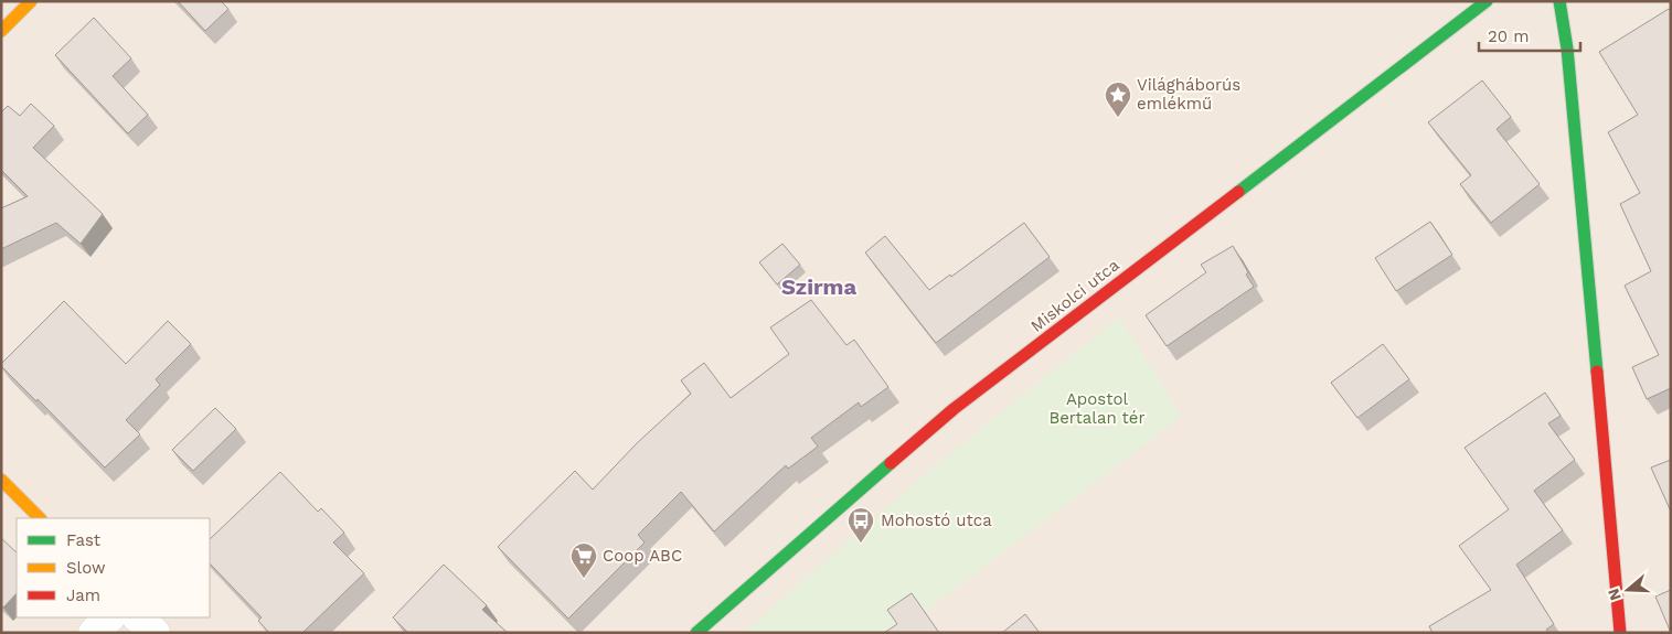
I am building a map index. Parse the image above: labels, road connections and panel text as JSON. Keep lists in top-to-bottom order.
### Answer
{
  "streets": {
    "main road": ["Miskolci utca"]
  },
  "districts": ["Szirma"],
  "parks": ["Apostol Bertalan tér"],
  "places": {
    "place": ["Világháborús emlékmű"],
    "bus stop": ["Mohostó utca"],
    "supermarket": ["Coop ABC"]
  },
  "legend": ["Fast", "Slow", "Jam"],
  "scale_bar": "20 m",
  "north": "left"
}
